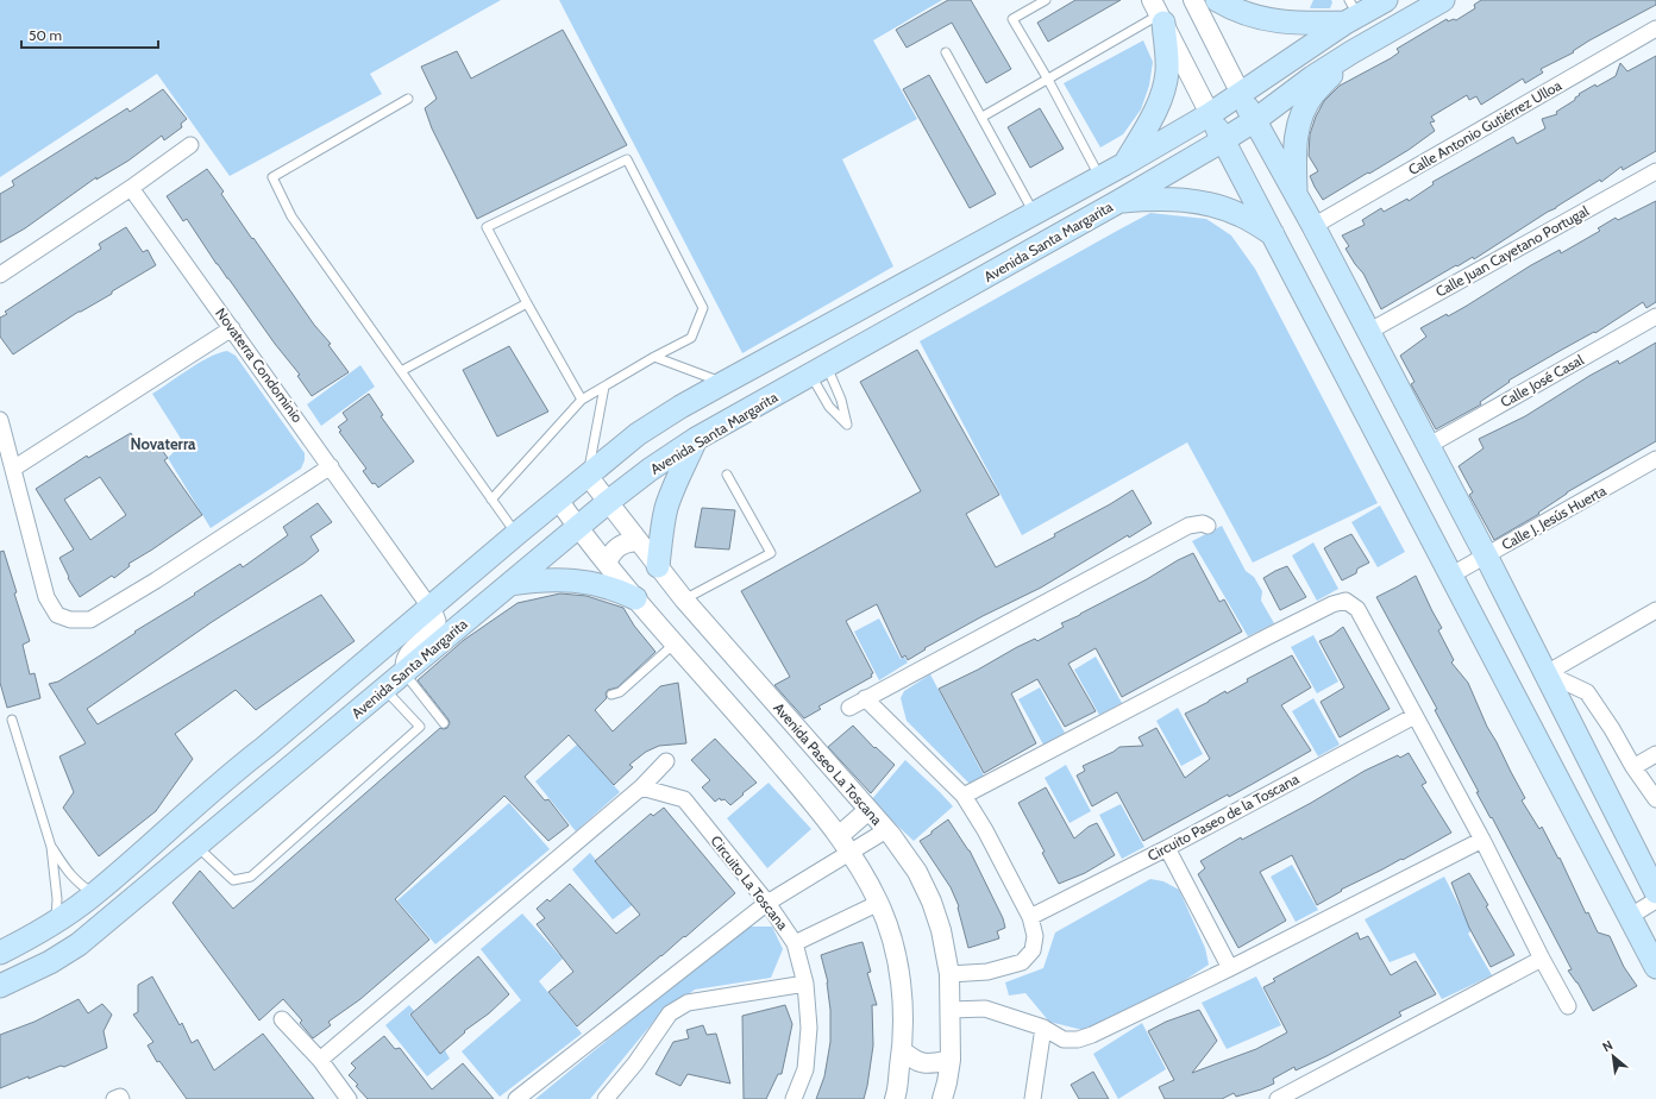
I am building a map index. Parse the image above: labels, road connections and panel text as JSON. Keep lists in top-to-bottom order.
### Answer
{
  "streets": {
    "main road": ["Avenida Santa Margarita"],
    "street": [
      "Calle Antonio Gutiérrez Ulloa",
      "Calle Juan Cayetano Portugal",
      "Novaterra Condominio",
      "Calle José Casal",
      "Calle J. Jesús Huerta",
      "Avenida Paseo La Toscana",
      "Circuito Paseo de la Toscana",
      "Circuito La Toscana"
    ]
  },
  "crossings": [
    ["Avenida Santa Margarita", "Novaterra Condominio"],
    ["Avenida Santa Margarita", "Avenida Paseo La Toscana"]
  ],
  "districts": ["Novaterra"],
  "scale_bar": "50 m",
  "north": "top left"
}
